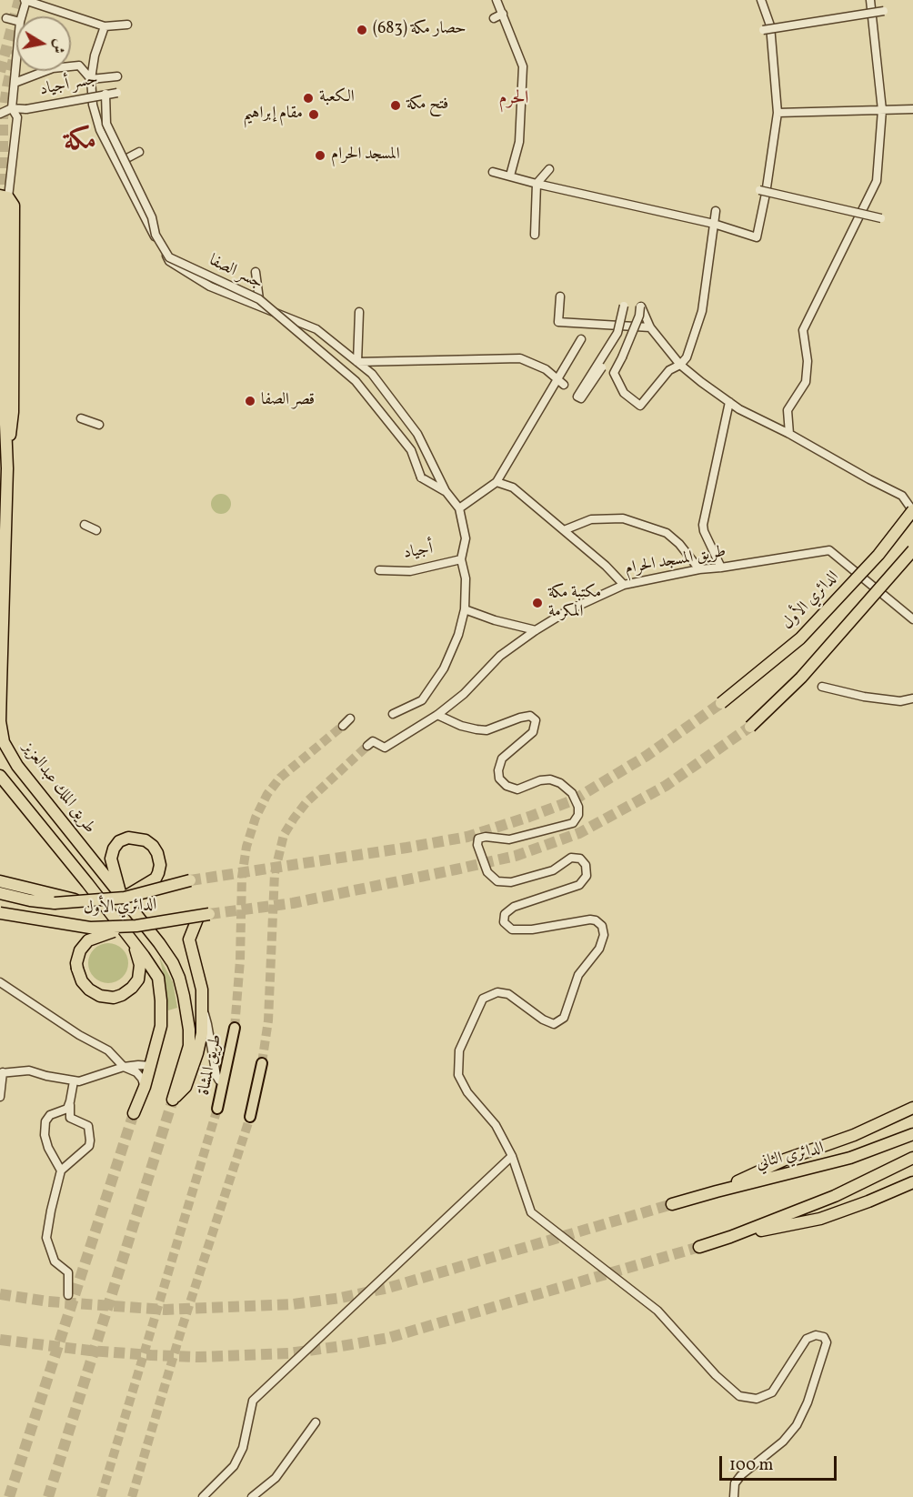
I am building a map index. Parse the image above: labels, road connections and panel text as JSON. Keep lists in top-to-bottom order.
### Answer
{
  "streets": {
    "highway": ["الدائري الأول", "طريق الملك عبدالعزيز", "الدائري الثاني"],
    "main road": ["طريق المشاة"],
    "street": [
      "جسر أجياد",
      "جسر الصفا",
      "أجياد",
      "طريق المسجد الحرام"
    ]
  },
  "crossings": [
    ["جسر أجياد", "جسر الصفا"],
    ["الدائري الأول", "طريق الملك عبدالعزيز"]
  ],
  "districts": ["الحرم", "مكة"],
  "places": [
    "حصار مكة (683)",
    "الكعبة",
    "فتح مكة",
    "مقام إبراهيم",
    "المسجد الحرام",
    "قصر الصفا",
    "مكتبة مكة المكرمة"
  ],
  "scale_bar": "100 m",
  "north": "right"
}
